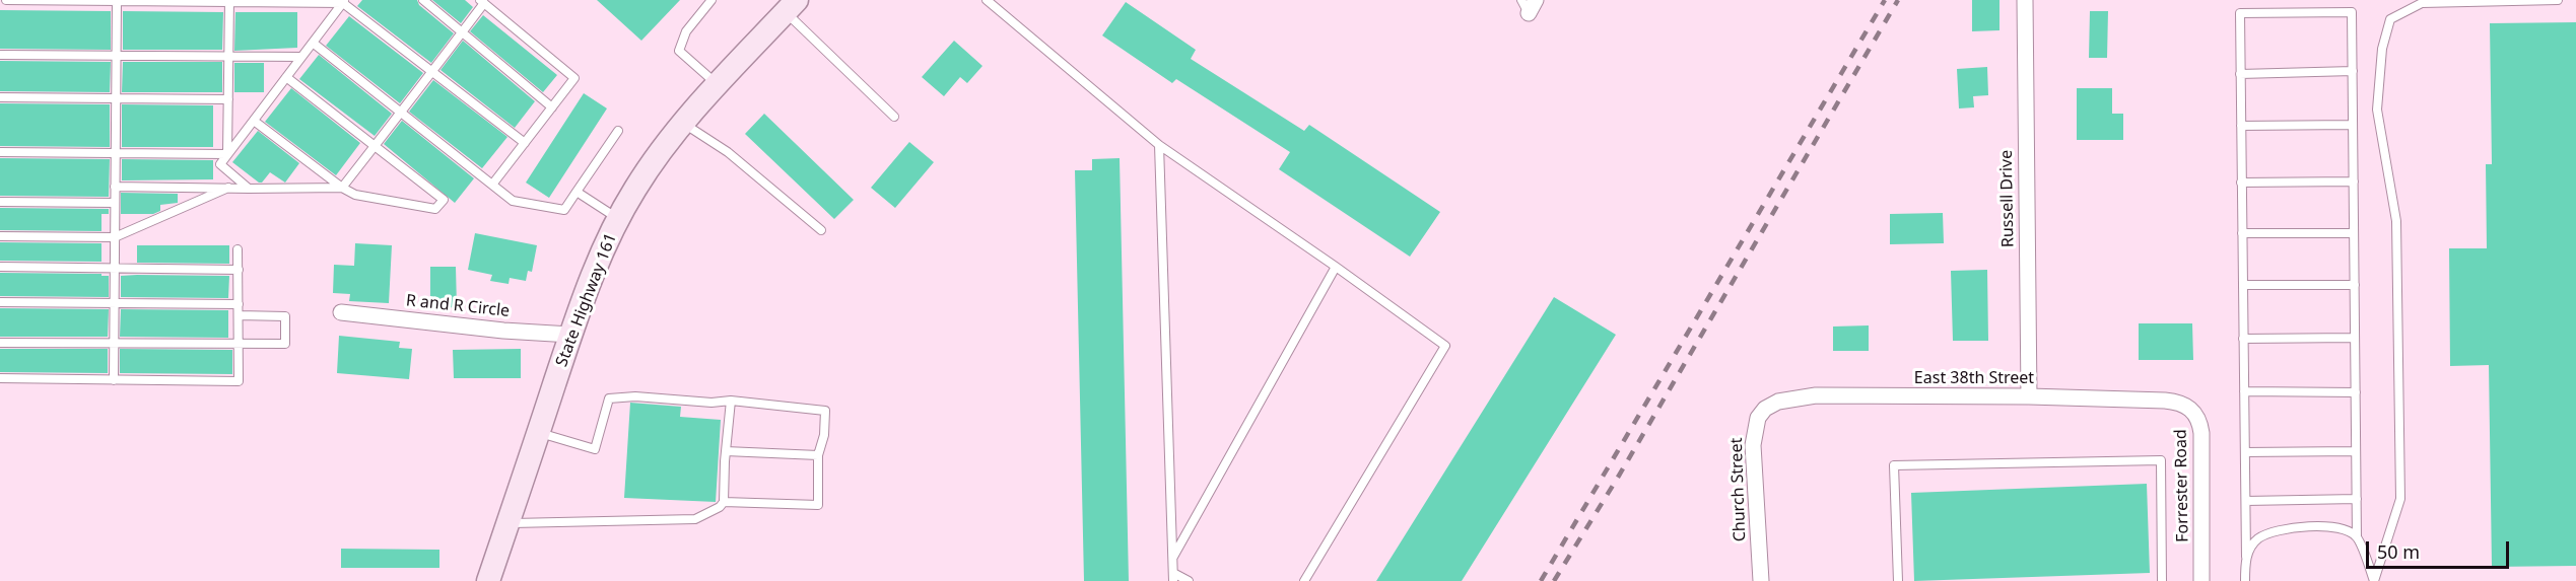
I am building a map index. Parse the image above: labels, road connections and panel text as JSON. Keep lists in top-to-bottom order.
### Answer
{
  "streets": {
    "main road": ["State Highway 161"],
    "street": [
      "Russell Drive",
      "R and R Circle",
      "East 38th Street",
      "Forrester Road",
      "Church Street"
    ]
  },
  "crossings": [
    ["Russell Drive", "East 38th Street"],
    ["State Highway 161", "R and R Circle"],
    ["East 38th Street", "Forrester Road"],
    ["East 38th Street", "Church Street"]
  ],
  "scale_bar": "50 m"
}
